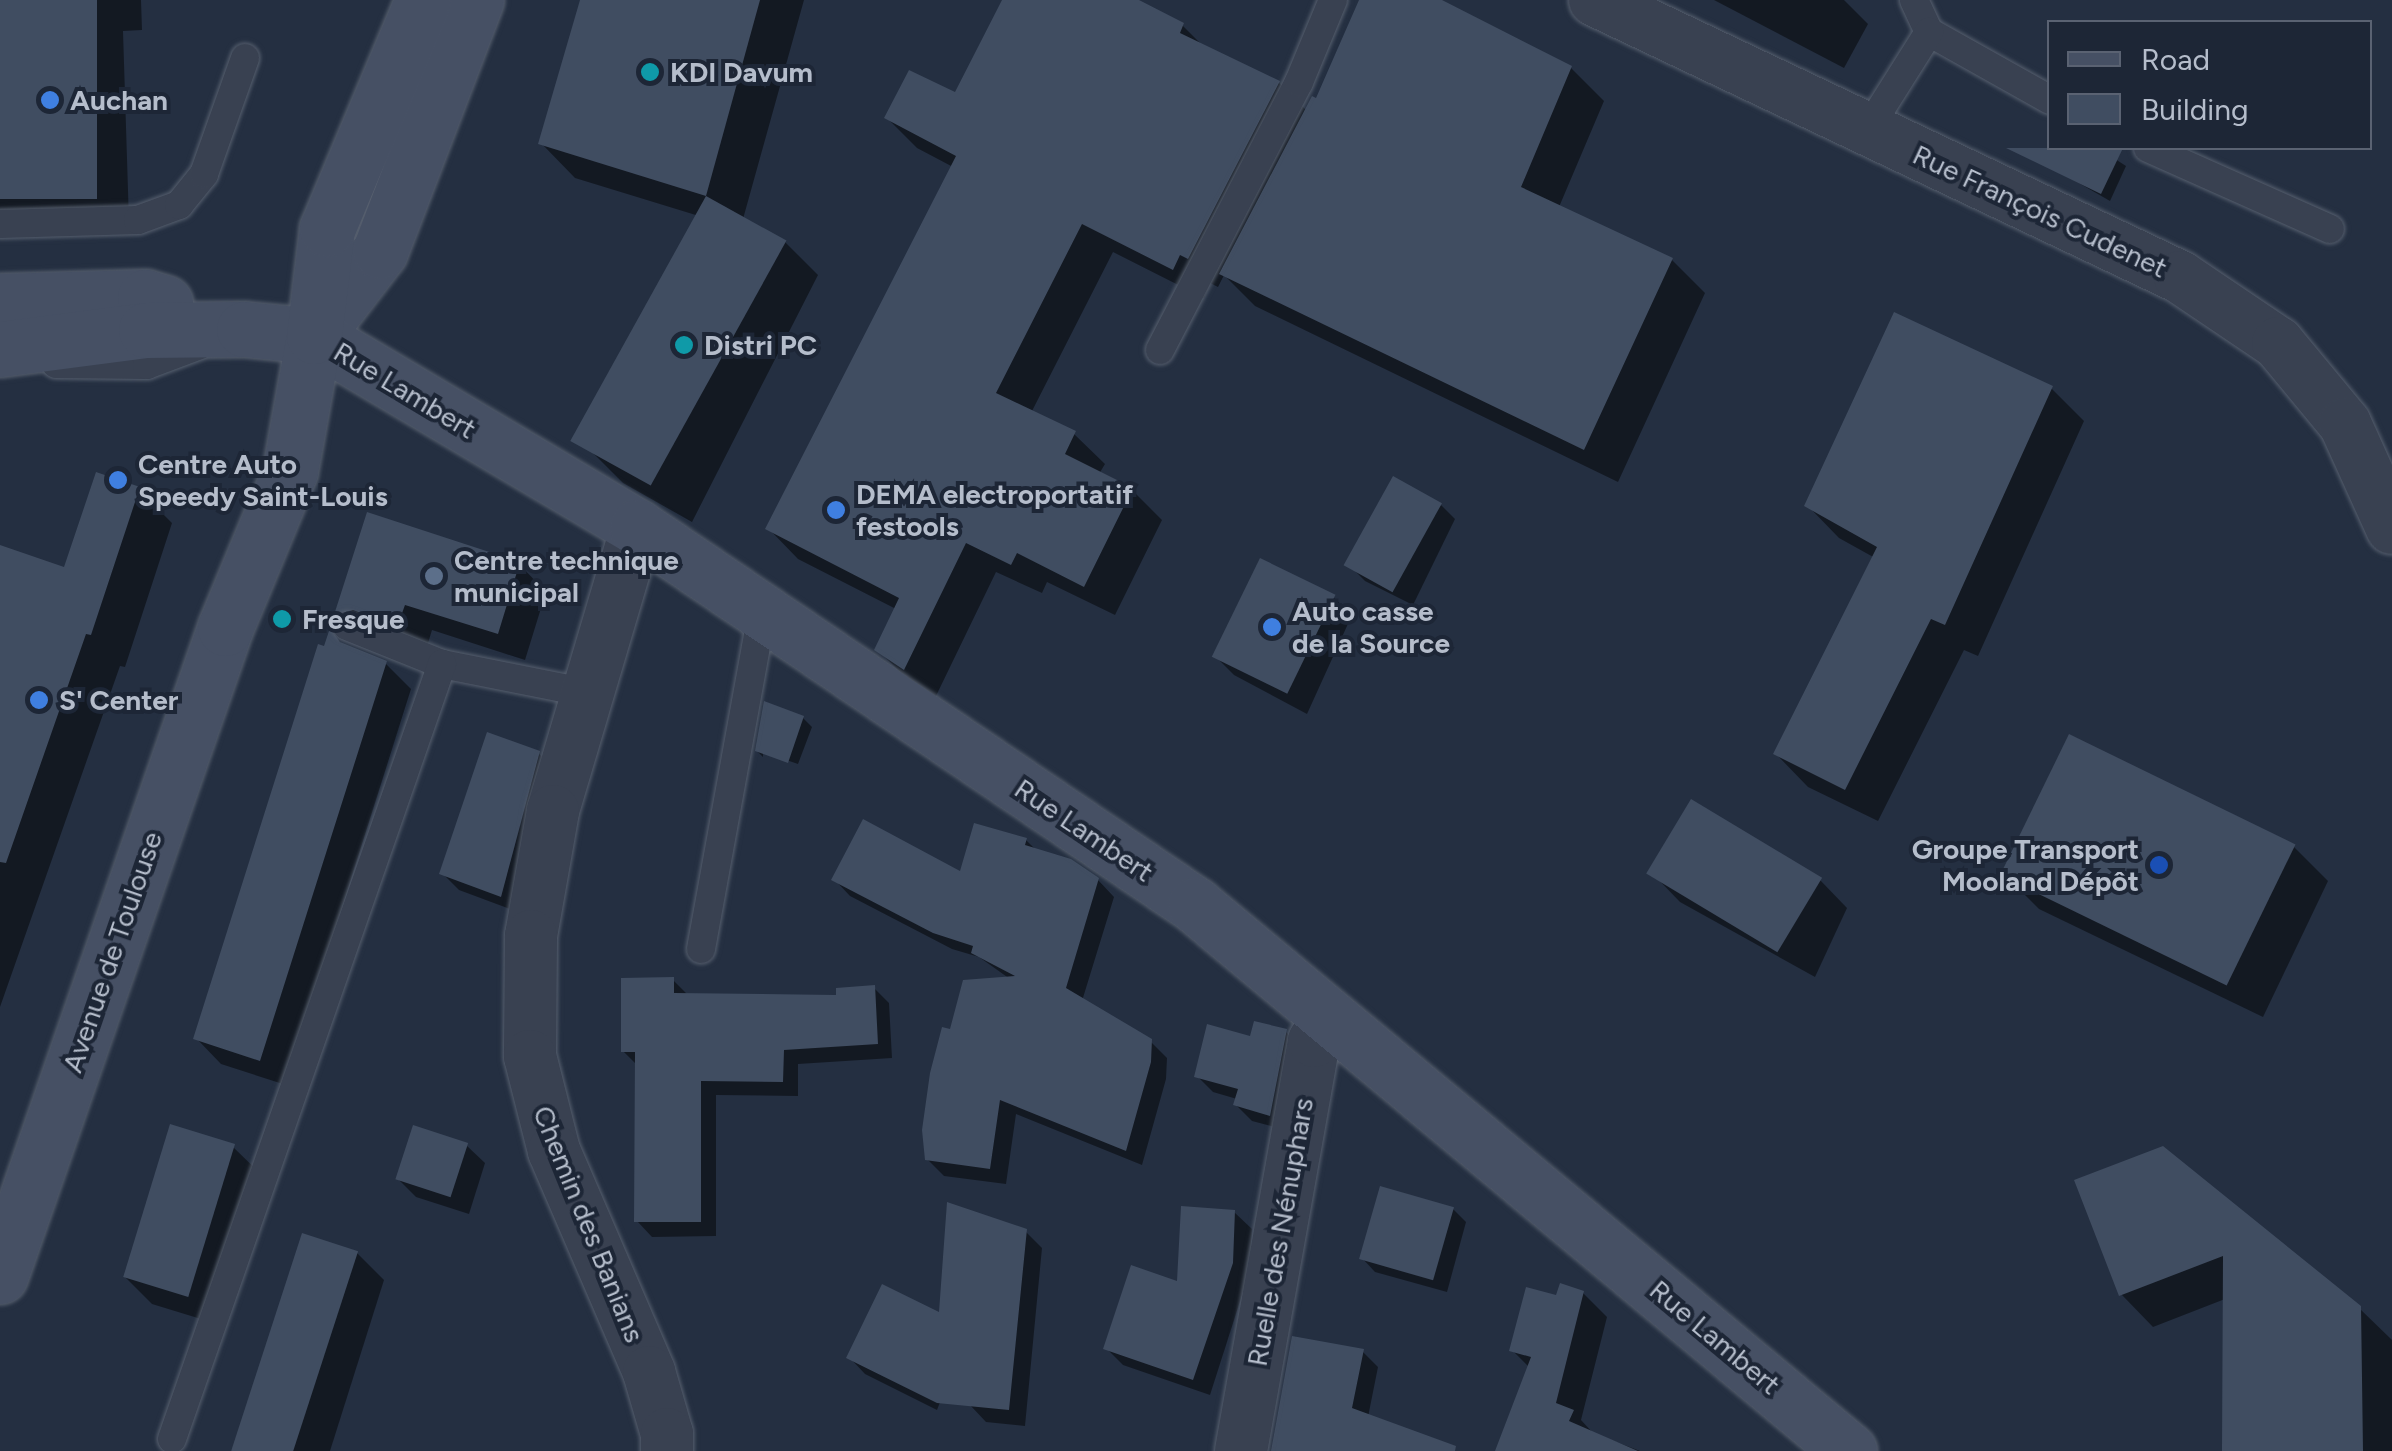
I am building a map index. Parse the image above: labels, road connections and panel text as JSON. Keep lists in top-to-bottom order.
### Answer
{
  "streets": {
    "street": [
      "Rue François Cudenet",
      "Rue Lambert",
      "Avenue de Toulouse",
      "Chemin des Banians",
      "Ruelle des Nénuphars"
    ]
  },
  "crossings": [
    ["Rue Lambert", "Avenue de Toulouse"],
    ["Rue Lambert", "Chemin des Banians"],
    ["Rue Lambert", "Ruelle des Nénuphars"]
  ],
  "places": [
    "KDI Davum",
    "Auchan",
    "Distri PC",
    "Centre Auto Speedy Saint-Louis",
    "DEMA electroportatif festools",
    "Centre technique municipal",
    "Fresque",
    "Auto casse de la Source",
    "S' Center",
    "Groupe Transport Mooland Dépôt"
  ],
  "legend": ["Road", "Building"]
}
